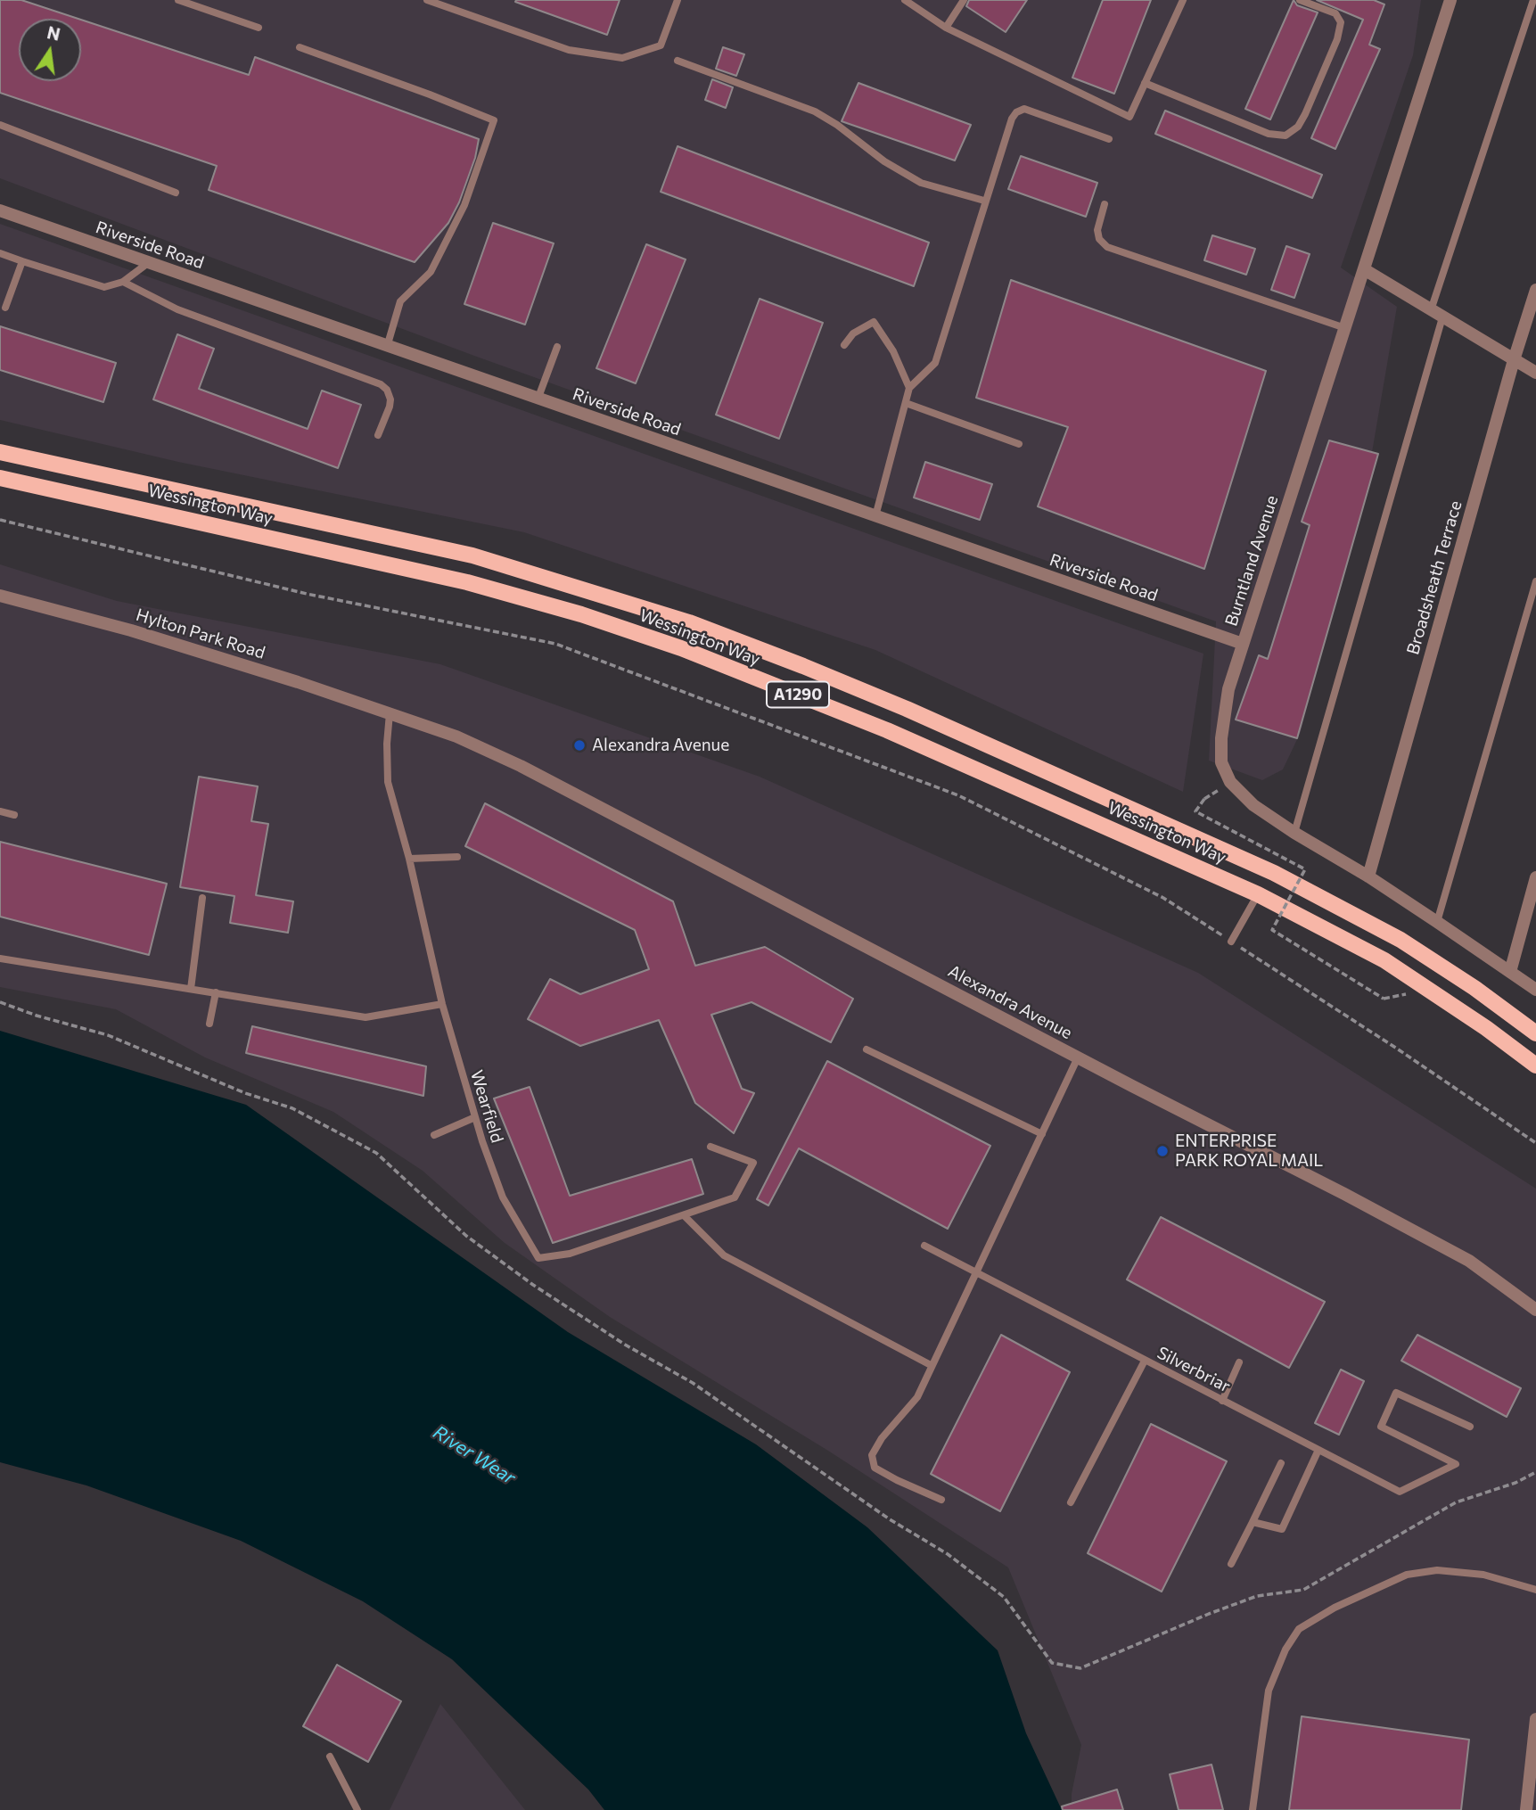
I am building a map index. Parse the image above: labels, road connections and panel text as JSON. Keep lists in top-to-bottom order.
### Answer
{
  "streets": {
    "main road": ["Wessington Way", "A1290"],
    "street": [
      "Riverside Road",
      "Burntland Avenue",
      "Broadsheath Terrace",
      "Hylton Park Road",
      "Alexandra Avenue"
    ],
    "lane": ["Wearfield", "Silverbriar"]
  },
  "crossings": [
    ["Riverside Road", "Burntland Avenue"],
    ["Burntland Avenue", "Broadsheath Terrace"],
    ["Hylton Park Road", "Alexandra Avenue"],
    ["Hylton Park Road", "Wearfield"],
    ["Alexandra Avenue", "Wearfield"]
  ],
  "water": ["River Wear"],
  "places": ["Alexandra Avenue", "ENTERPRISE PARK ROYAL MAIL"],
  "north": "top"
}
